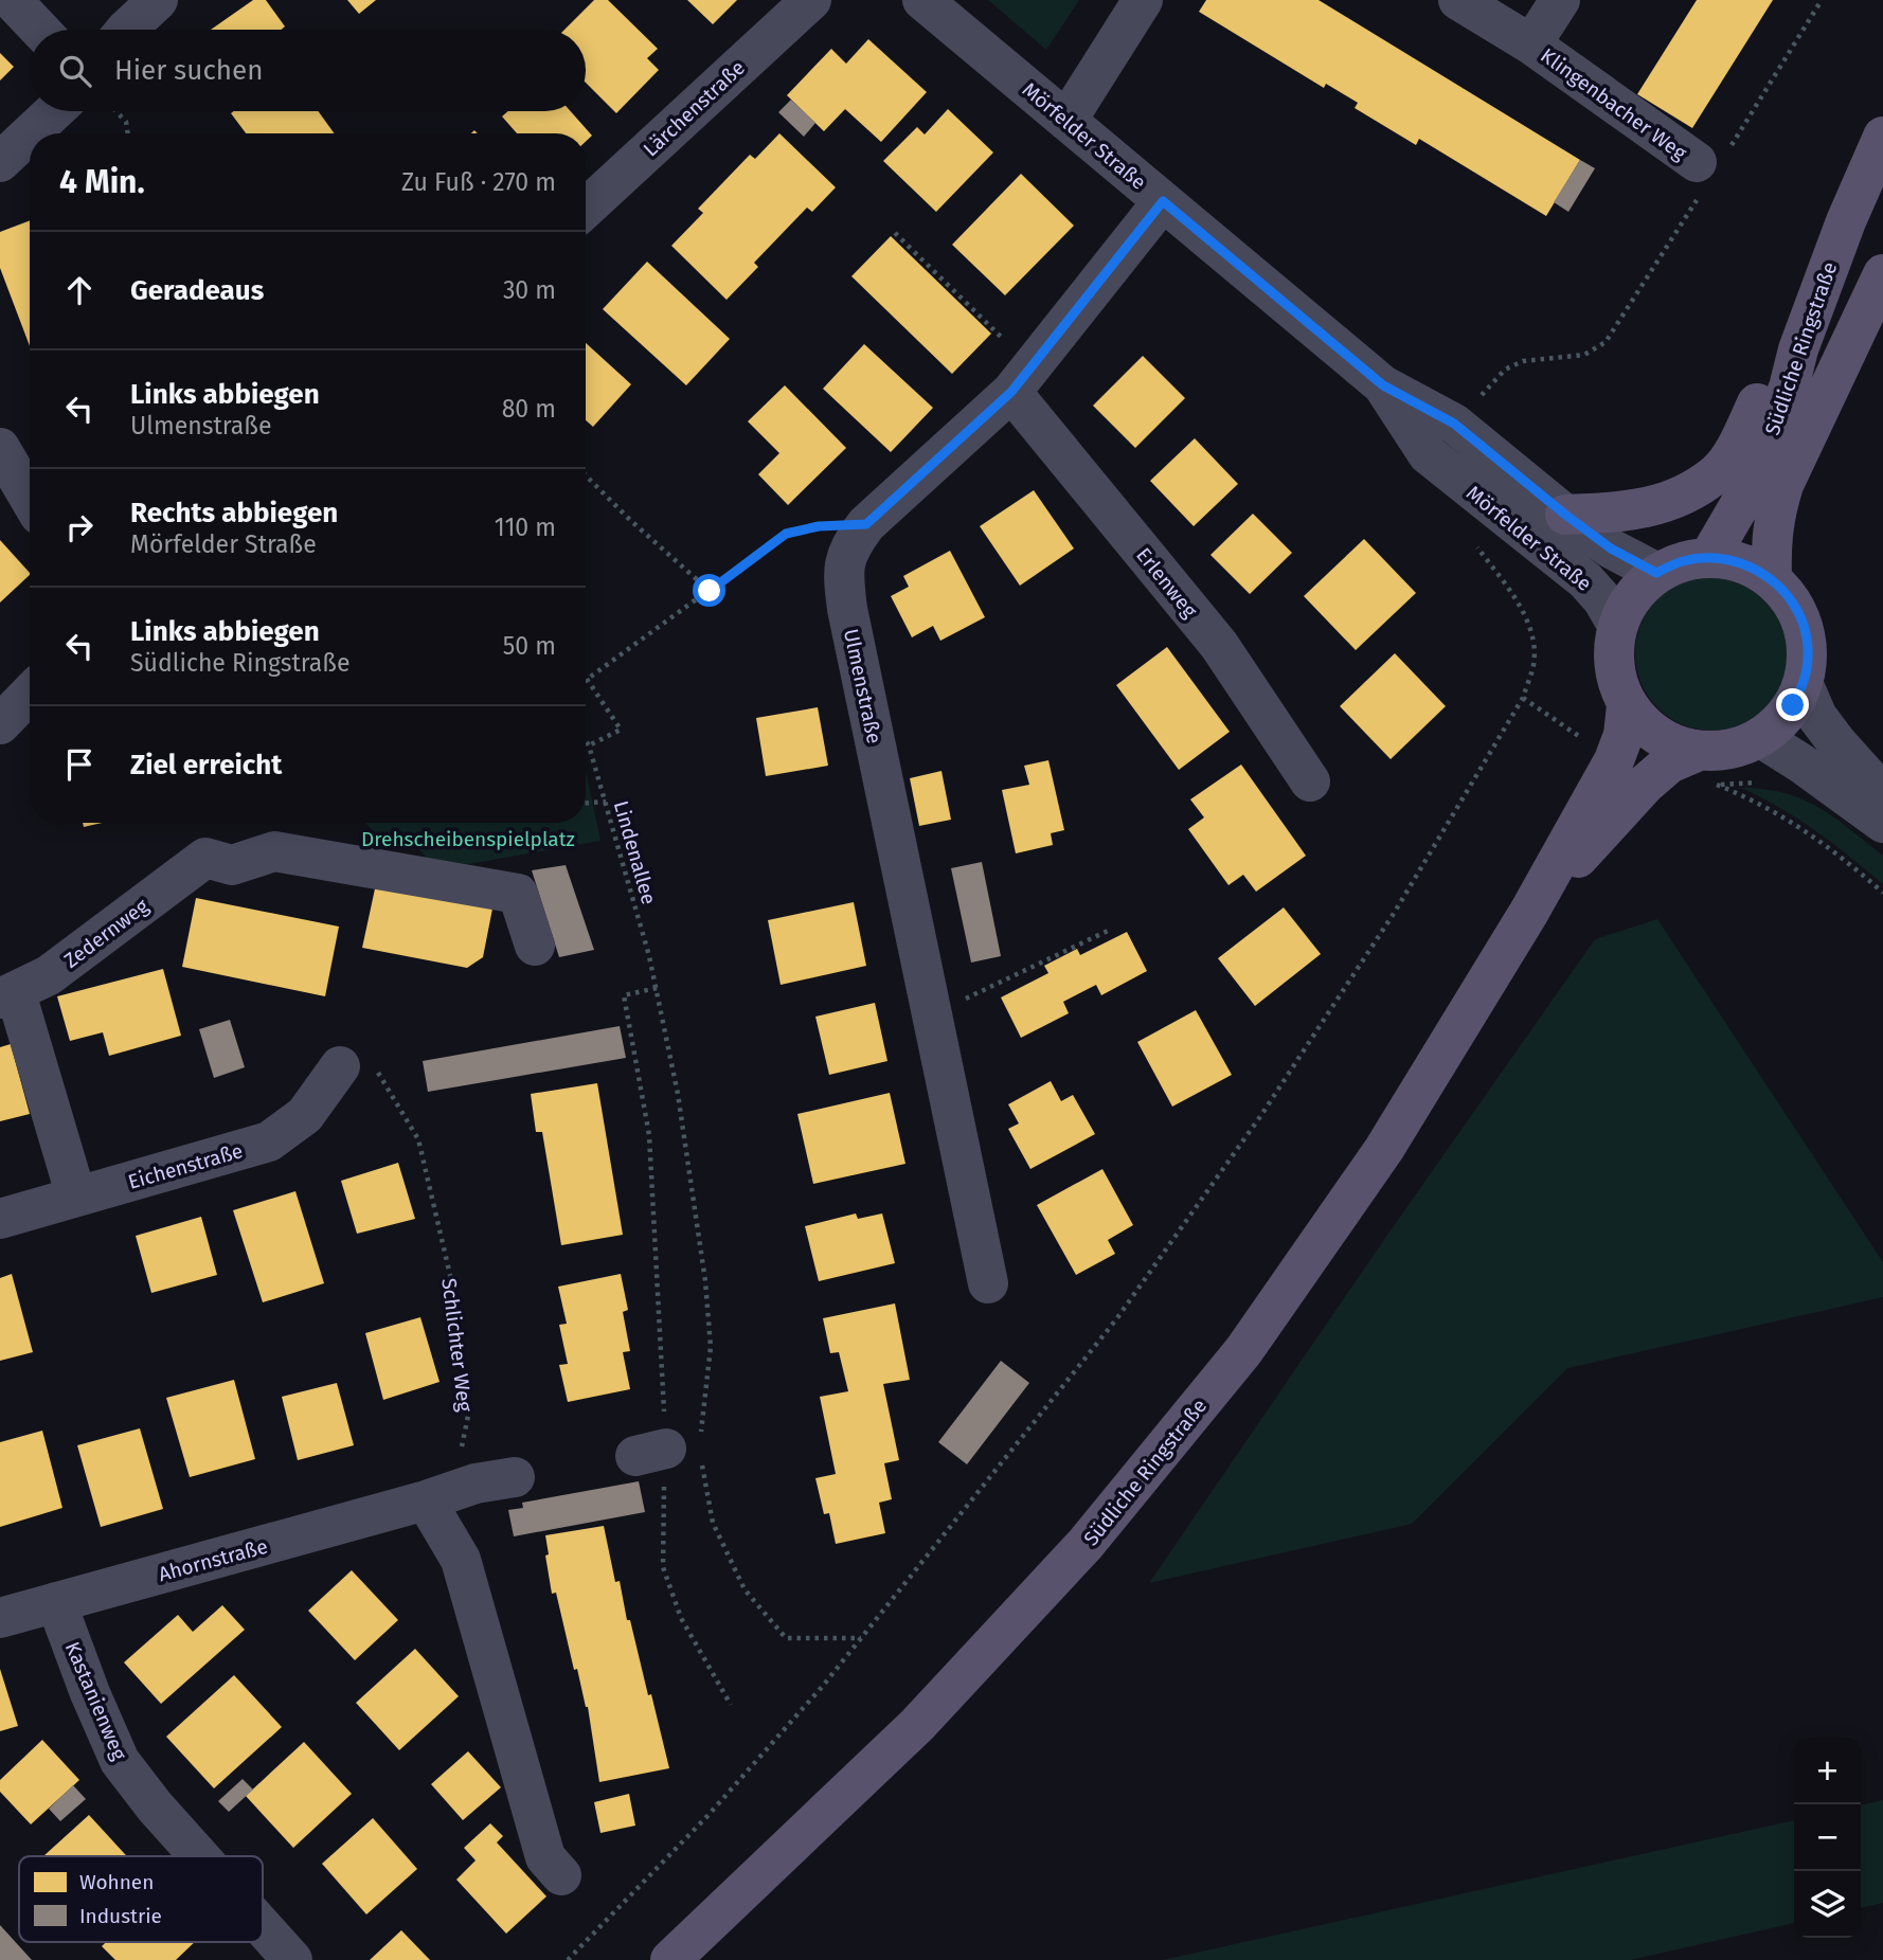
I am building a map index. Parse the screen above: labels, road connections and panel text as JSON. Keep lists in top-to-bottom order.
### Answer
{
  "streets": {
    "main road": ["Südliche Ringstraße"],
    "street": [
      "Klingenbacher Weg",
      "Lärchenstraße",
      "Mörfelder Straße",
      "Erlenweg",
      "Ulmenstraße",
      "Zedernweg",
      "Eichenstraße",
      "Ahornstraße",
      "Kastanienweg"
    ],
    "path": ["Lindenallee", "Schlichter Weg"]
  },
  "crossings": [
    ["Mörfelder Straße", "Südliche Ringstraße"],
    ["Mörfelder Straße", "Ulmenstraße"],
    ["Erlenweg", "Ulmenstraße"],
    ["Eichenstraße", "Schlichter Weg"],
    ["Schlichter Weg", "Ahornstraße"],
    ["Ahornstraße", "Kastanienweg"]
  ],
  "parks": ["Drehscheibenspielplatz"],
  "legend": ["Wohnen", "Industrie"],
  "page": {
    "search": "Hier suchen",
    "heading": ["4 Min.", "Zu Fuß · 270 m"],
    "list": [
      ["Geradeaus", "30 m"],
      ["Links abbiegen", "Ulmenstraße", "80 m"],
      ["Rechts abbiegen", "Mörfelder Straße", "110 m"],
      ["Links abbiegen", "Südliche Ringstraße", "50 m"],
      "Ziel erreicht"
    ],
    "map_buttons": ["+", "−"]
  }
}
